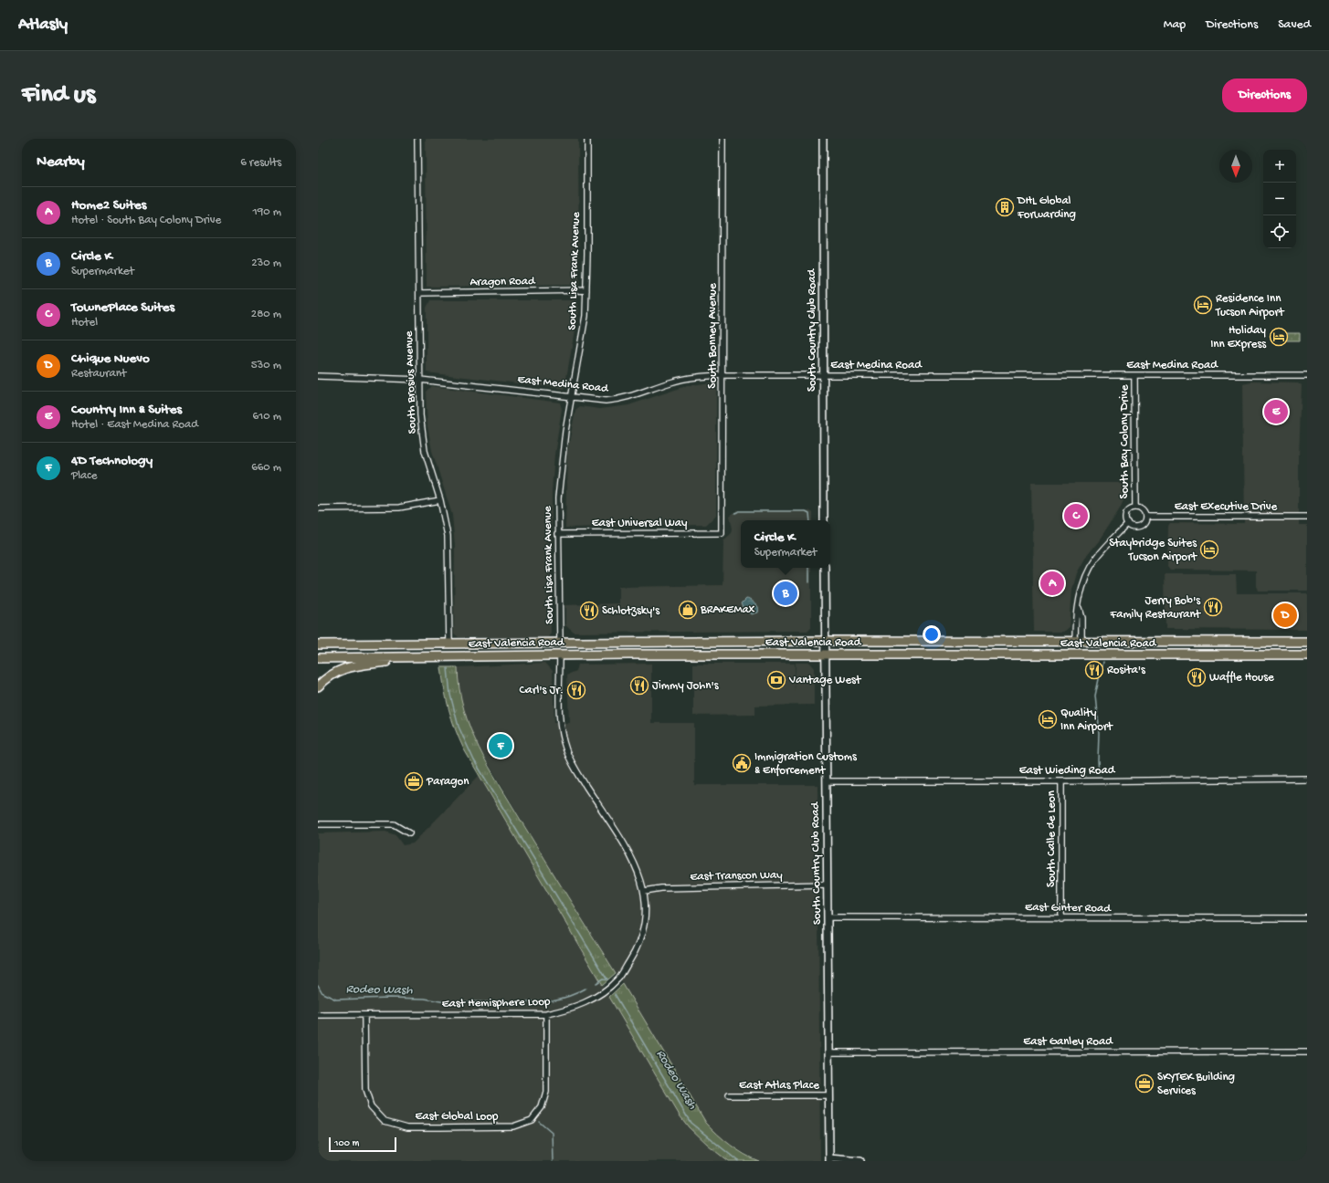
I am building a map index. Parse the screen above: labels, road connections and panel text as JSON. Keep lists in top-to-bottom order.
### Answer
{
  "streets": {
    "main road": ["East Valencia Road"],
    "street": [
      "South Lisa Frank Avenue",
      "Aragon Road",
      "South Country Club Road",
      "South Bonney Avenue",
      "East Medina Road",
      "South Brosius Avenue",
      "South Bay Colony Drive",
      "East Executive Drive",
      "East Universal Way",
      "East Wieding Road",
      "South Calle de Leon",
      "East Transcon Way",
      "East Ginter Road",
      "East Hemisphere Loop",
      "East Ganley Road",
      "East Atlas Place",
      "East Global Loop"
    ]
  },
  "crossings": [
    ["South Lisa Frank Avenue", "Aragon Road"],
    ["South Lisa Frank Avenue", "East Medina Road"],
    ["South Lisa Frank Avenue", "East Universal Way"],
    ["South Lisa Frank Avenue", "East Valencia Road"],
    ["Aragon Road", "South Brosius Avenue"],
    ["South Country Club Road", "East Medina Road"],
    ["South Country Club Road", "East Valencia Road"],
    ["South Country Club Road", "East Wieding Road"],
    ["South Country Club Road", "East Transcon Way"],
    ["South Country Club Road", "East Ginter Road"],
    ["South Country Club Road", "East Ganley Road"],
    ["South Country Club Road", "East Atlas Place"],
    ["South Bonney Avenue", "East Medina Road"],
    ["South Bonney Avenue", "East Universal Way"],
    ["East Medina Road", "South Brosius Avenue"],
    ["East Medina Road", "South Bay Colony Drive"],
    ["South Brosius Avenue", "East Valencia Road"],
    ["South Bay Colony Drive", "East Executive Drive"],
    ["East Valencia Road", "East Hemisphere Loop"],
    ["East Wieding Road", "South Calle de Leon"],
    ["South Calle de Leon", "East Ginter Road"],
    ["East Transcon Way", "East Hemisphere Loop"],
    ["East Hemisphere Loop", "East Global Loop"]
  ],
  "water": ["Rodeo Wash"],
  "places": {
    "building": ["DHL Global Forwarding"],
    "hotel": [
      "Residence Inn Tucson Airport",
      "Holiday Inn Express",
      "Staybridge Suites Tucson Airport",
      "Quality Inn Airport"
    ],
    "restaurant": [
      "Jerry Bob's Family Restaurant",
      "Schlotzsky's",
      "Rosita's",
      "Waffle House",
      "Jimmy John's",
      "Carl's Jr."
    ],
    "shop": ["BRAKEMax"],
    "bank": ["Vantage West"],
    "public building": ["Immigration Customs & Enforcement"],
    "office": ["Paragon", "SKYTEK Building Services"]
  },
  "scale_bar": "100 m",
  "north": "bottom",
  "page": {
    "header": "Atlasly",
    "nav": ["Map", "Directions", "Saved"],
    "buttons": "Directions",
    "title": "Find us",
    "heading": ["Nearby", "6 results"],
    "map_buttons": ["+", "−"],
    "list": [
      {
        "mark": "A",
        "name": "Home2 Suites",
        "note": "Hotel · South Bay Colony Drive",
        "value": "190 m"
      },
      {
        "mark": "B",
        "name": "Circle K",
        "note": "Supermarket",
        "value": "230 m"
      },
      {
        "mark": "C",
        "name": "TownePlace Suites",
        "note": "Hotel",
        "value": "280 m"
      },
      {
        "mark": "D",
        "name": "Chique Nuevo",
        "note": "Restaurant",
        "value": "530 m"
      },
      {
        "mark": "E",
        "name": "Country Inn & Suites",
        "note": "Hotel · East Medina Road",
        "value": "610 m"
      },
      {
        "mark": "F",
        "name": "4D Technology",
        "note": "Place",
        "value": "660 m"
      }
    ],
    "pins": [
      "E",
      "C",
      "A",
      "B",
      "D",
      "F"
    ],
    "popup": ["Circle K", "Supermarket"],
    "scale": "100 m"
  }
}
